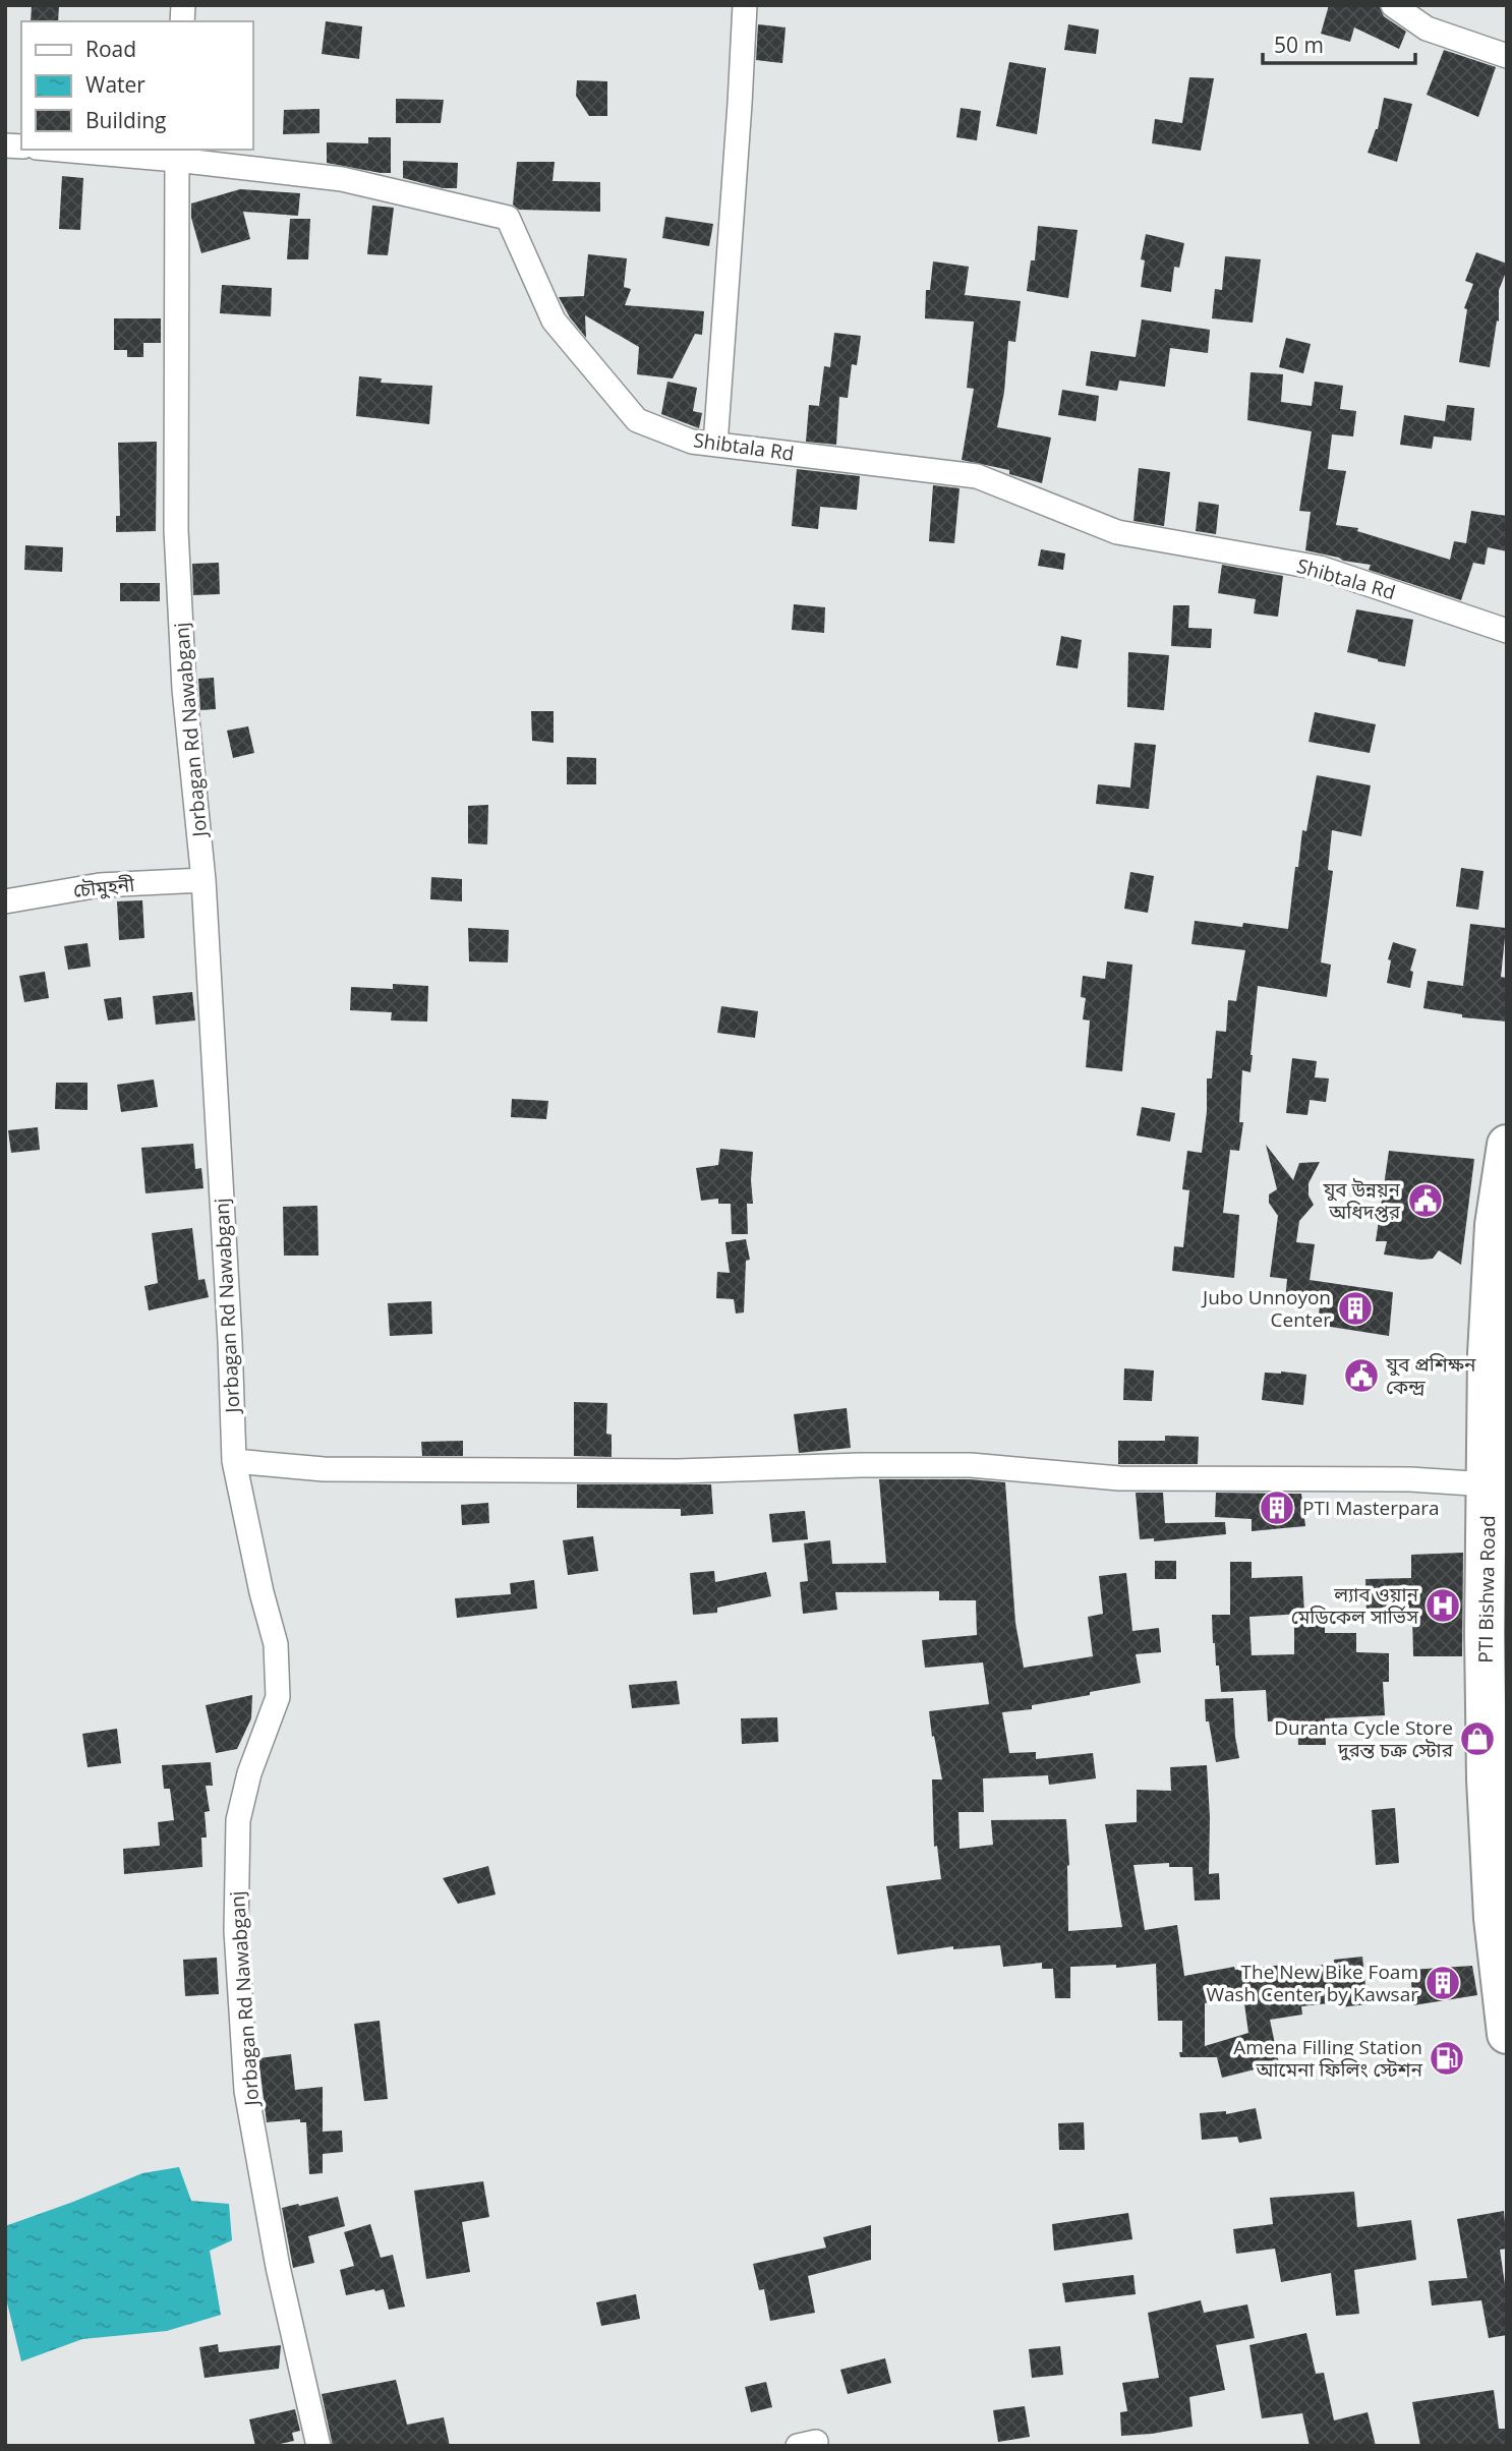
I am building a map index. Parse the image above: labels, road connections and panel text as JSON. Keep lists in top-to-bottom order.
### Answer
{
  "streets": {
    "highway": ["PTI Bishwa Road"],
    "street": ["Shibtala Rd", "Jorbagan Rd Nawabganj", "চৌমুহনী"]
  },
  "crossings": [
    ["Shibtala Rd", "Jorbagan Rd Nawabganj"],
    ["Jorbagan Rd Nawabganj", "চৌমুহনী"]
  ],
  "places": {
    "public building": ["যুব উন্নয়ন অধিদপ্তর", "যুব প্রশিক্ষন কেন্দ্র"],
    "building": ["Jubo Unnoyon Center", "PTI Masterpara", "The New Bike Foam Wash Center by Kawsar"],
    "hospital": ["ল্যাব ওয়ান মেডিকেল সার্ভিস"],
    "shop": ["Duranta Cycle Store দুরন্ত চক্র স্টোর"],
    "fuel station": ["Amena Filling Station আমেনা ফিলিং স্টেশন"]
  },
  "legend": ["Road", "Water", "Building"],
  "scale_bar": "50 m"
}
